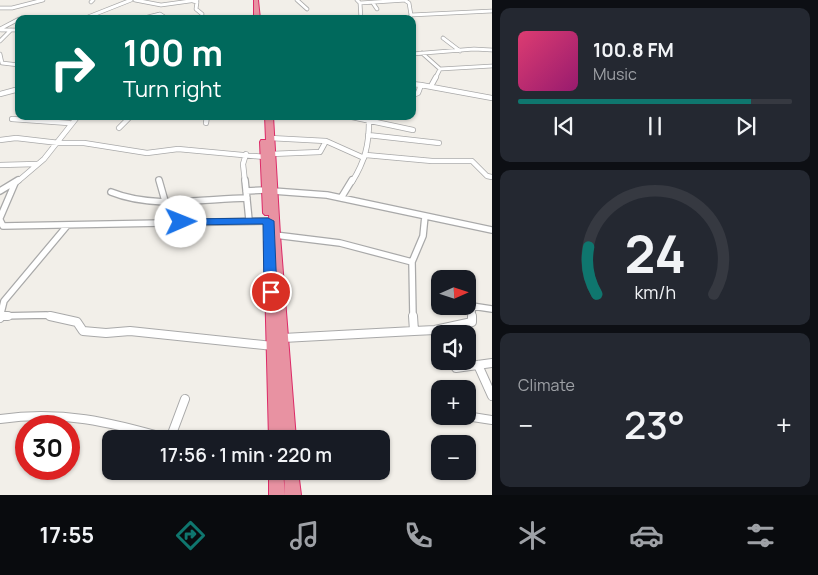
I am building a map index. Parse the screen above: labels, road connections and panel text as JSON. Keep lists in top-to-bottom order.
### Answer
{
  "north": "right",
  "page": {
    "turn": ["100 m", "Turn right"],
    "song": ["100.8 FM", "Music"],
    "map_buttons": ["+", "−"],
    "tile": "Climate",
    "heat": ["−", "23°", "+"],
    "limit": "30",
    "trip": "17:56 · 1 min · 220 m",
    "tabs": "17:55",
    "gauge": ["24", "km/h"]
  }
}
